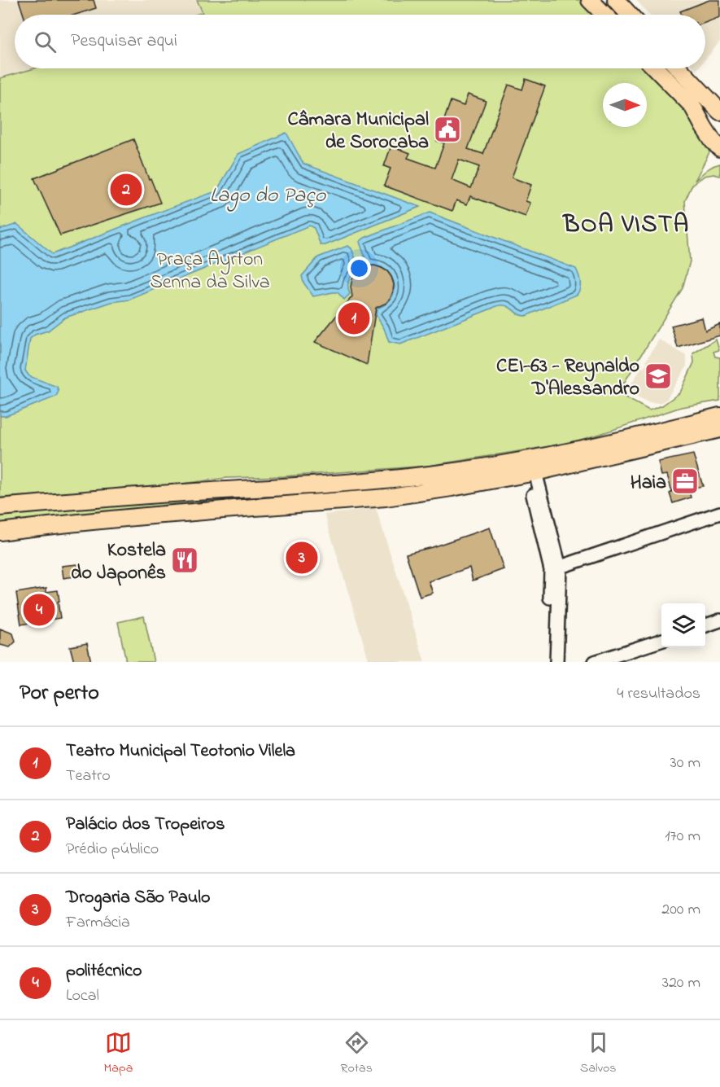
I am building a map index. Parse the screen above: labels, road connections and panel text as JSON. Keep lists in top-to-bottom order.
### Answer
{
  "districts": ["BOA VISTA"],
  "water": ["Lago do Paço"],
  "parks": ["Praça Ayrton Senna da Silva"],
  "places": {
    "public building": ["Câmara Municipal de Sorocaba"],
    "school or university": ["CEI-63 - Reynaldo D'Alessandro"],
    "office": ["Haia"],
    "restaurant": ["Kostela do Japonês"]
  },
  "north": "right",
  "page": {
    "search": "Pesquisar aqui",
    "pins": [
      "2",
      "1",
      "3",
      "4"
    ],
    "heading": ["Por perto", "4 resultados"],
    "list": [
      {
        "mark": "1",
        "name": "Teatro Municipal Teotonio Vilela",
        "note": "Teatro",
        "value": "30 m"
      },
      {
        "mark": "2",
        "name": "Palácio dos Tropeiros",
        "note": "Prédio público",
        "value": "170 m"
      },
      {
        "mark": "3",
        "name": "Drogaria São Paulo",
        "note": "Farmácia",
        "value": "200 m"
      },
      {
        "mark": "4",
        "name": "politécnico",
        "note": "Local",
        "value": "320 m"
      }
    ],
    "nav": ["Mapa", "Rotas", "Salvos"]
  }
}
